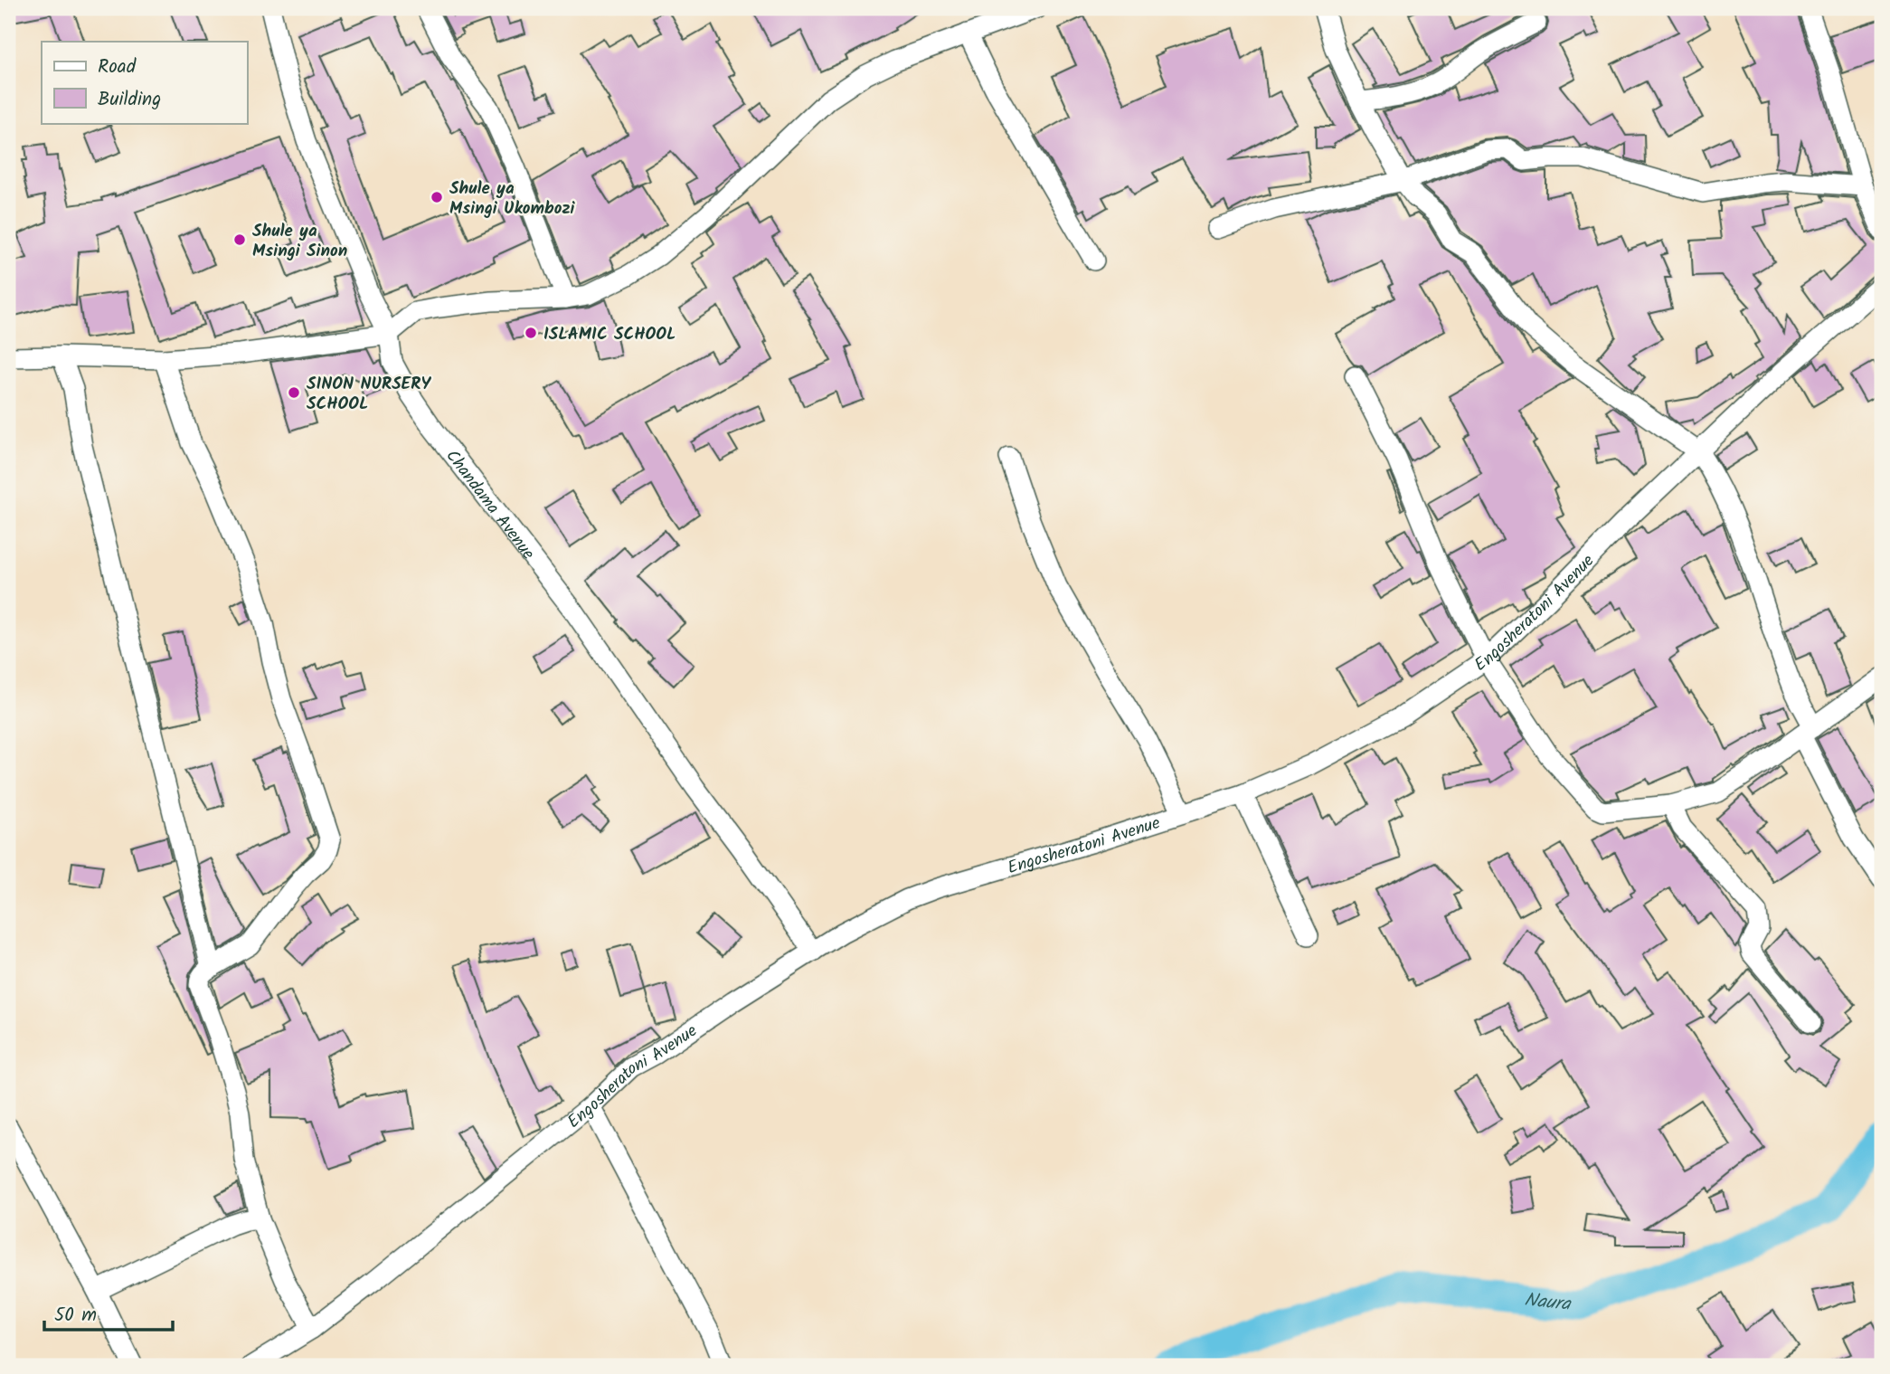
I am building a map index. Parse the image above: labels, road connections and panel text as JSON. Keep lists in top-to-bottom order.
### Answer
{
  "streets": {
    "street": ["Chandama Avenue", "Engosheratoni Avenue"]
  },
  "crossings": [
    ["Chandama Avenue", "Engosheratoni Avenue"]
  ],
  "water": ["Naura"],
  "places": [
    "Shule ya Msingi Ukombozi",
    "Shule ya Msingi Sinon",
    "ISLAMIC SCHOOL",
    "SINON NURSERY SCHOOL"
  ],
  "legend": ["Road", "Building"],
  "scale_bar": "50 m"
}
